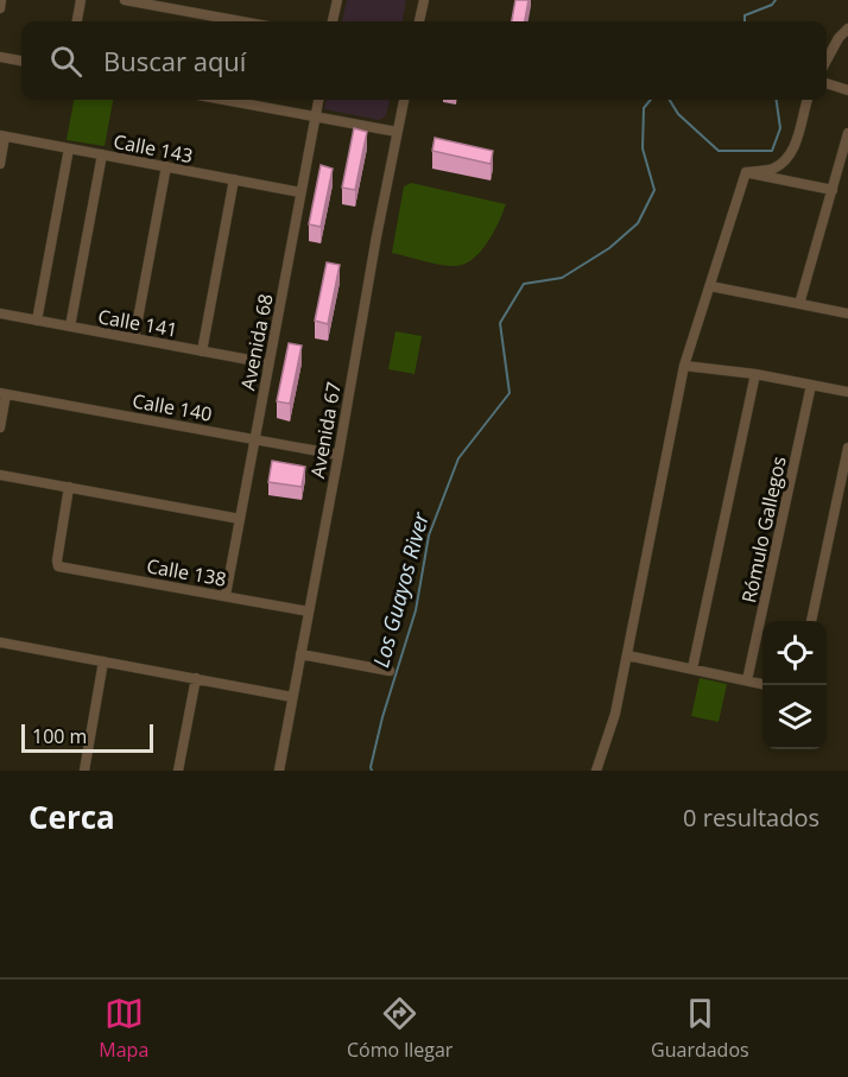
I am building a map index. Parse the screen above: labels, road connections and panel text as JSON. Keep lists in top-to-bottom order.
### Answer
{
  "streets": {
    "street": [
      "Calle 143",
      "Calle 141",
      "Avenida 68",
      "Calle 140",
      "Avenida 67",
      "Rómulo Gallegos",
      "Calle 138"
    ]
  },
  "crossings": [
    ["Calle 143", "Avenida 68"],
    ["Calle 141", "Avenida 68"],
    ["Avenida 68", "Calle 140"],
    ["Avenida 68", "Calle 138"],
    ["Calle 140", "Avenida 67"],
    ["Avenida 67", "Calle 138"]
  ],
  "water": ["Los Guayos River"],
  "scale_bar": "100 m",
  "page": {
    "search": "Buscar aquí",
    "scale": "100 m",
    "heading": ["Cerca", "0 resultados"],
    "nav": ["Mapa", "Cómo llegar", "Guardados"]
  }
}
